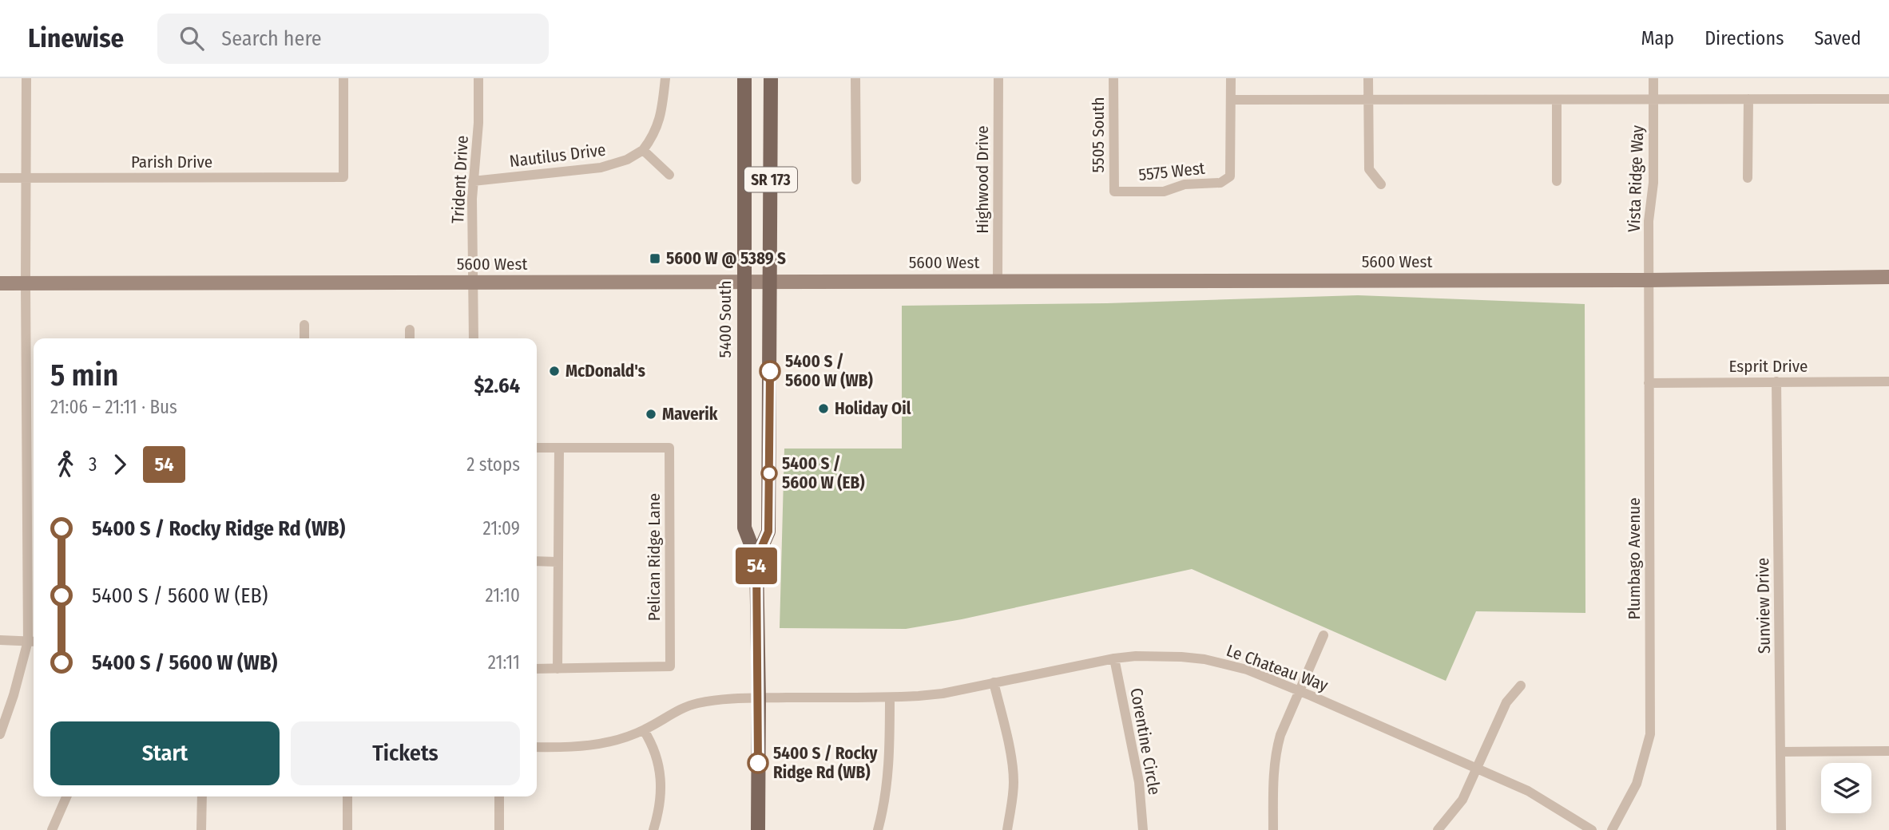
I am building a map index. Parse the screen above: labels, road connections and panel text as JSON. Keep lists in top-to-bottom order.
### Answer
{
  "streets": {
    "main road": ["SR 173", "5600 West", "5400 South"],
    "street": [
      "5505 South",
      "Nautilus Drive",
      "Parish Drive",
      "5575 West",
      "Vista Ridge Way",
      "Trident Drive",
      "Highwood Drive",
      "Esprit Drive",
      "Pelican Ridge Lane",
      "Plumbago Avenue",
      "Sunview Drive",
      "Le Chateau Way",
      "Corentine Circle"
    ]
  },
  "crossings": [
    ["5505 South", "5575 West"],
    ["Nautilus Drive", "Trident Drive"],
    ["Vista Ridge Way", "5600 West"],
    ["Vista Ridge Way", "Plumbago Avenue"],
    ["Trident Drive", "5600 West"],
    ["Highwood Drive", "5600 West"],
    ["5600 West", "5400 South"],
    ["5600 West", "Plumbago Avenue"],
    ["5400 South", "Le Chateau Way"],
    ["Esprit Drive", "Plumbago Avenue"],
    ["Esprit Drive", "Sunview Drive"],
    ["Le Chateau Way", "Corentine Circle"]
  ],
  "places": {
    "transit": ["5600 W @ 5389 S"],
    "other": [
      "McDonald's",
      "5400 S / 5600 W (WB)",
      "Holiday Oil",
      "Maverik",
      "5400 S / 5600 W (EB)",
      "5400 S / Rocky Ridge Rd (WB)"
    ]
  },
  "lines": ["bus line 54"],
  "page": {
    "header": "Linewise",
    "search": "Search here",
    "nav": ["Map", "Directions", "Saved"],
    "on_map": "54",
    "heading": ["5 min", "21:06 – 21:11 · Bus", "$2.64"],
    "legs": ["3", "54", "2 stops"],
    "list": [
      {
        "name": "5400 S / Rocky Ridge Rd (WB)",
        "value": "21:09"
      },
      {
        "name": "5400 S / 5600 W (EB)",
        "value": "21:10"
      },
      {
        "name": "5400 S / 5600 W (WB)",
        "value": "21:11"
      }
    ],
    "buttons": ["Start", "Tickets"]
  }
}
